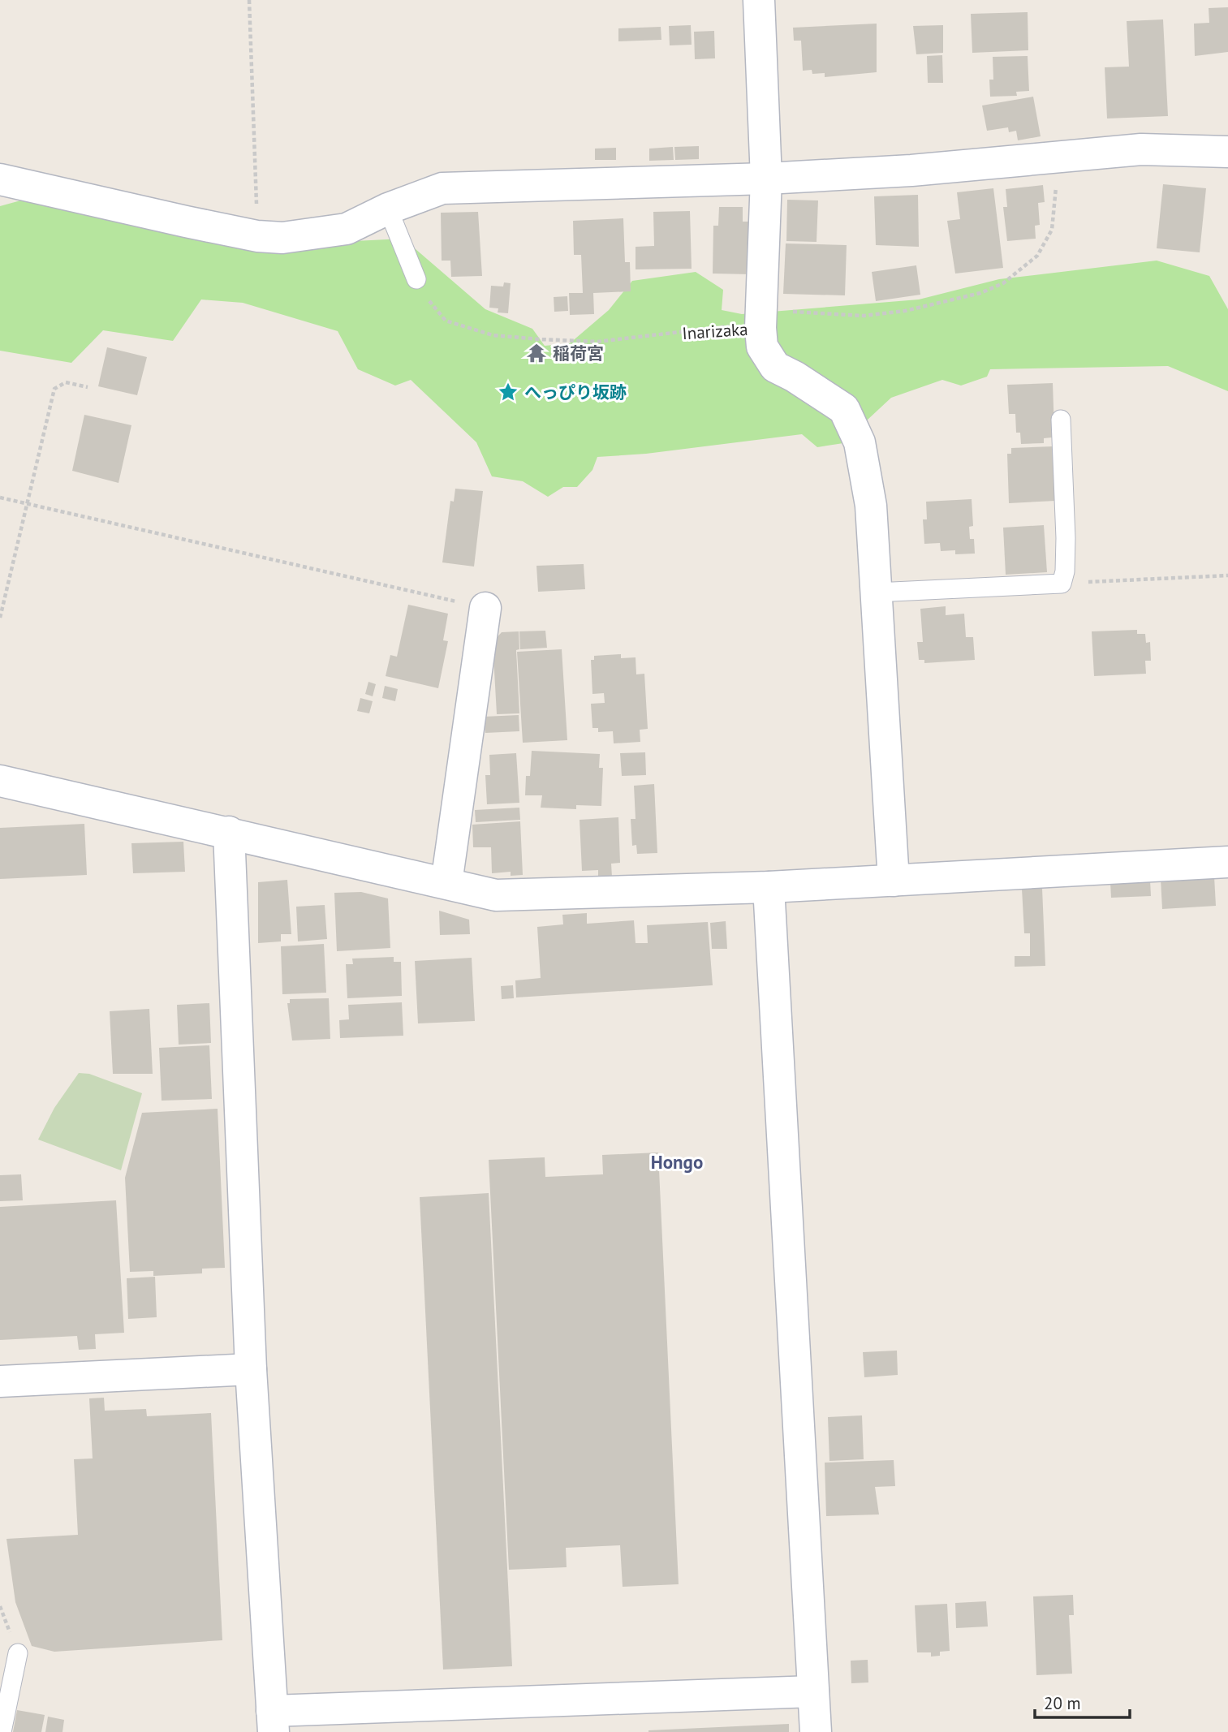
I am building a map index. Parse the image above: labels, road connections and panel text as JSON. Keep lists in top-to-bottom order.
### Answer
{
  "streets": {
    "street": ["Inarizaka"]
  },
  "districts": ["Hongo"],
  "places": {
    "temple": ["稲荷宮"],
    "place": ["へっぴり坂跡"]
  },
  "scale_bar": "20 m"
}
